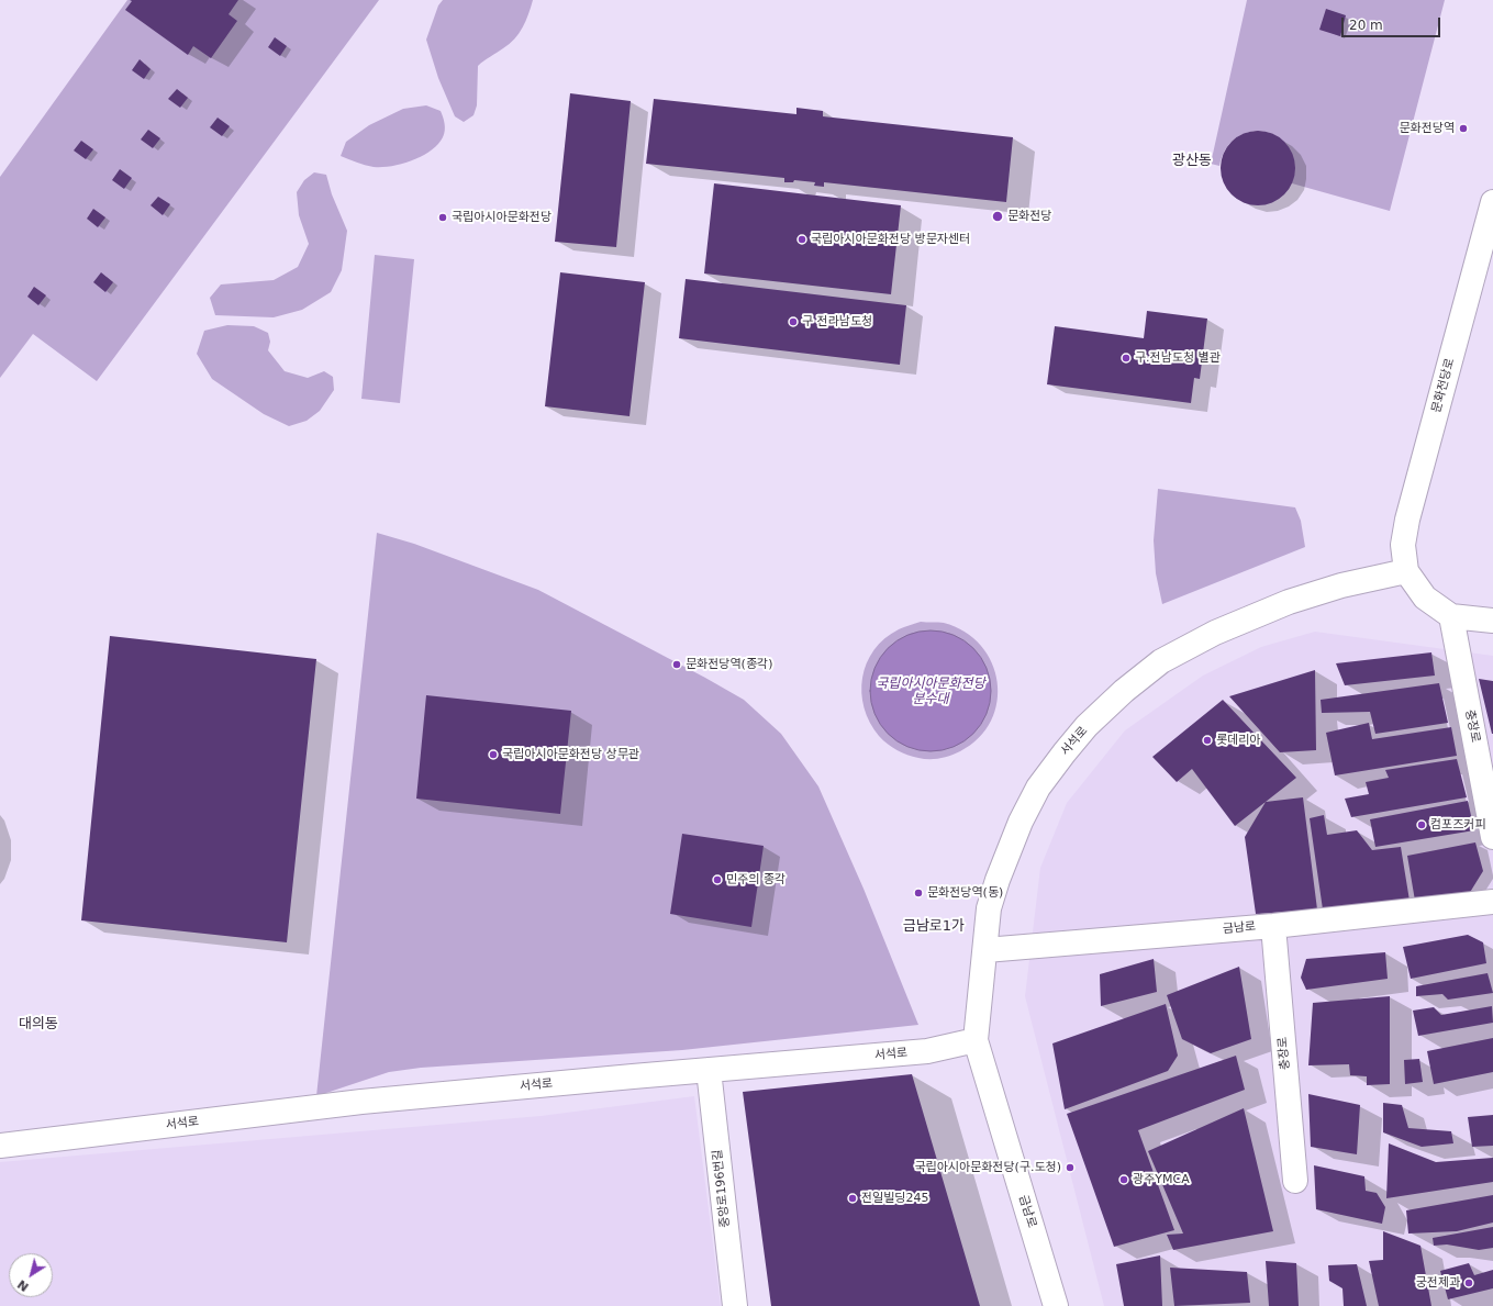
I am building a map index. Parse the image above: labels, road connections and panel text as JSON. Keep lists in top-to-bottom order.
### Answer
{
  "streets": {
    "street": [
      "문화전당로",
      "충장로",
      "서석로",
      "금남로",
      "중앙로196번길"
    ]
  },
  "crossings": [
    ["문화전당로", "서석로"],
    ["충장로", "금남로"],
    ["서석로", "금남로"],
    ["서석로", "중앙로196번길"]
  ],
  "districts": ["광산동", "금남로1가", "대의동"],
  "water": ["국립아시아문화전당 분수대"],
  "places": [
    "문화전당역",
    "문화전당",
    "국립아시아문화전당",
    "국립아시아문화전당 방문자센터",
    "구 전라남도청",
    "구.전남도청 별관",
    "문화전당역(종각)",
    "롯데리아",
    "국립아시아문화전당 상무관",
    "컴포즈커피",
    "민주의 종각",
    "문화전당역(동)",
    "국립아시아문화전당(구.도청)",
    "광주YMCA",
    "전일빌딩245",
    "궁전제과"
  ],
  "scale_bar": "20 m",
  "north": "bottom left"
}
